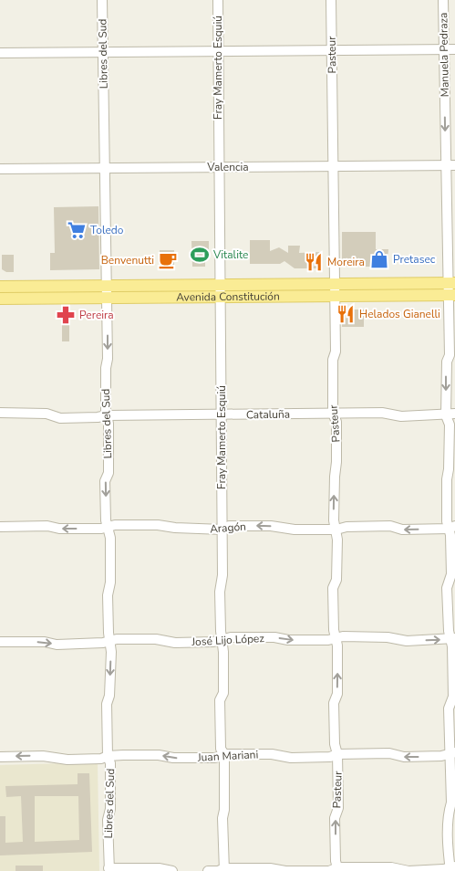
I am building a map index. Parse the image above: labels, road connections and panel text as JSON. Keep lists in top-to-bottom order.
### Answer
{
  "streets": {
    "main road": ["Avenida Constitución"],
    "street": [
      "Libres del Sud",
      "Pasteur",
      "Manuela Pedraza",
      "Fray Mamerto Esquiú",
      "Valencia",
      "Cataluña",
      "Aragón",
      "José Lijo López",
      "Juan Mariani"
    ]
  },
  "crossings": [
    ["Libres del Sud", "Valencia"],
    ["Libres del Sud", "Avenida Constitución"],
    ["Libres del Sud", "Cataluña"],
    ["Libres del Sud", "Aragón"],
    ["Libres del Sud", "José Lijo López"],
    ["Libres del Sud", "Juan Mariani"],
    ["Pasteur", "Valencia"],
    ["Pasteur", "Avenida Constitución"],
    ["Pasteur", "Cataluña"],
    ["Pasteur", "Aragón"],
    ["Pasteur", "José Lijo López"],
    ["Pasteur", "Juan Mariani"],
    ["Manuela Pedraza", "Valencia"],
    ["Manuela Pedraza", "Avenida Constitución"],
    ["Manuela Pedraza", "Cataluña"],
    ["Manuela Pedraza", "Aragón"],
    ["Manuela Pedraza", "José Lijo López"],
    ["Manuela Pedraza", "Juan Mariani"],
    ["Fray Mamerto Esquiú", "Valencia"],
    ["Fray Mamerto Esquiú", "Avenida Constitución"],
    ["Fray Mamerto Esquiú", "Cataluña"],
    ["Fray Mamerto Esquiú", "Aragón"],
    ["Fray Mamerto Esquiú", "José Lijo López"],
    ["Fray Mamerto Esquiú", "Juan Mariani"]
  ],
  "one_way": [
    "Libres del Sud",
    "Pasteur",
    "Aragón",
    "José Lijo López",
    "Juan Mariani"
  ],
  "places": {
    "supermarket": ["Toledo"],
    "sports": ["Vitalite"],
    "shop": ["Pretasec"],
    "cafe": ["Benvenutti"],
    "restaurant": ["Moreira", "Helados Gianelli"],
    "pharmacy": ["Pereira"]
  }
}
